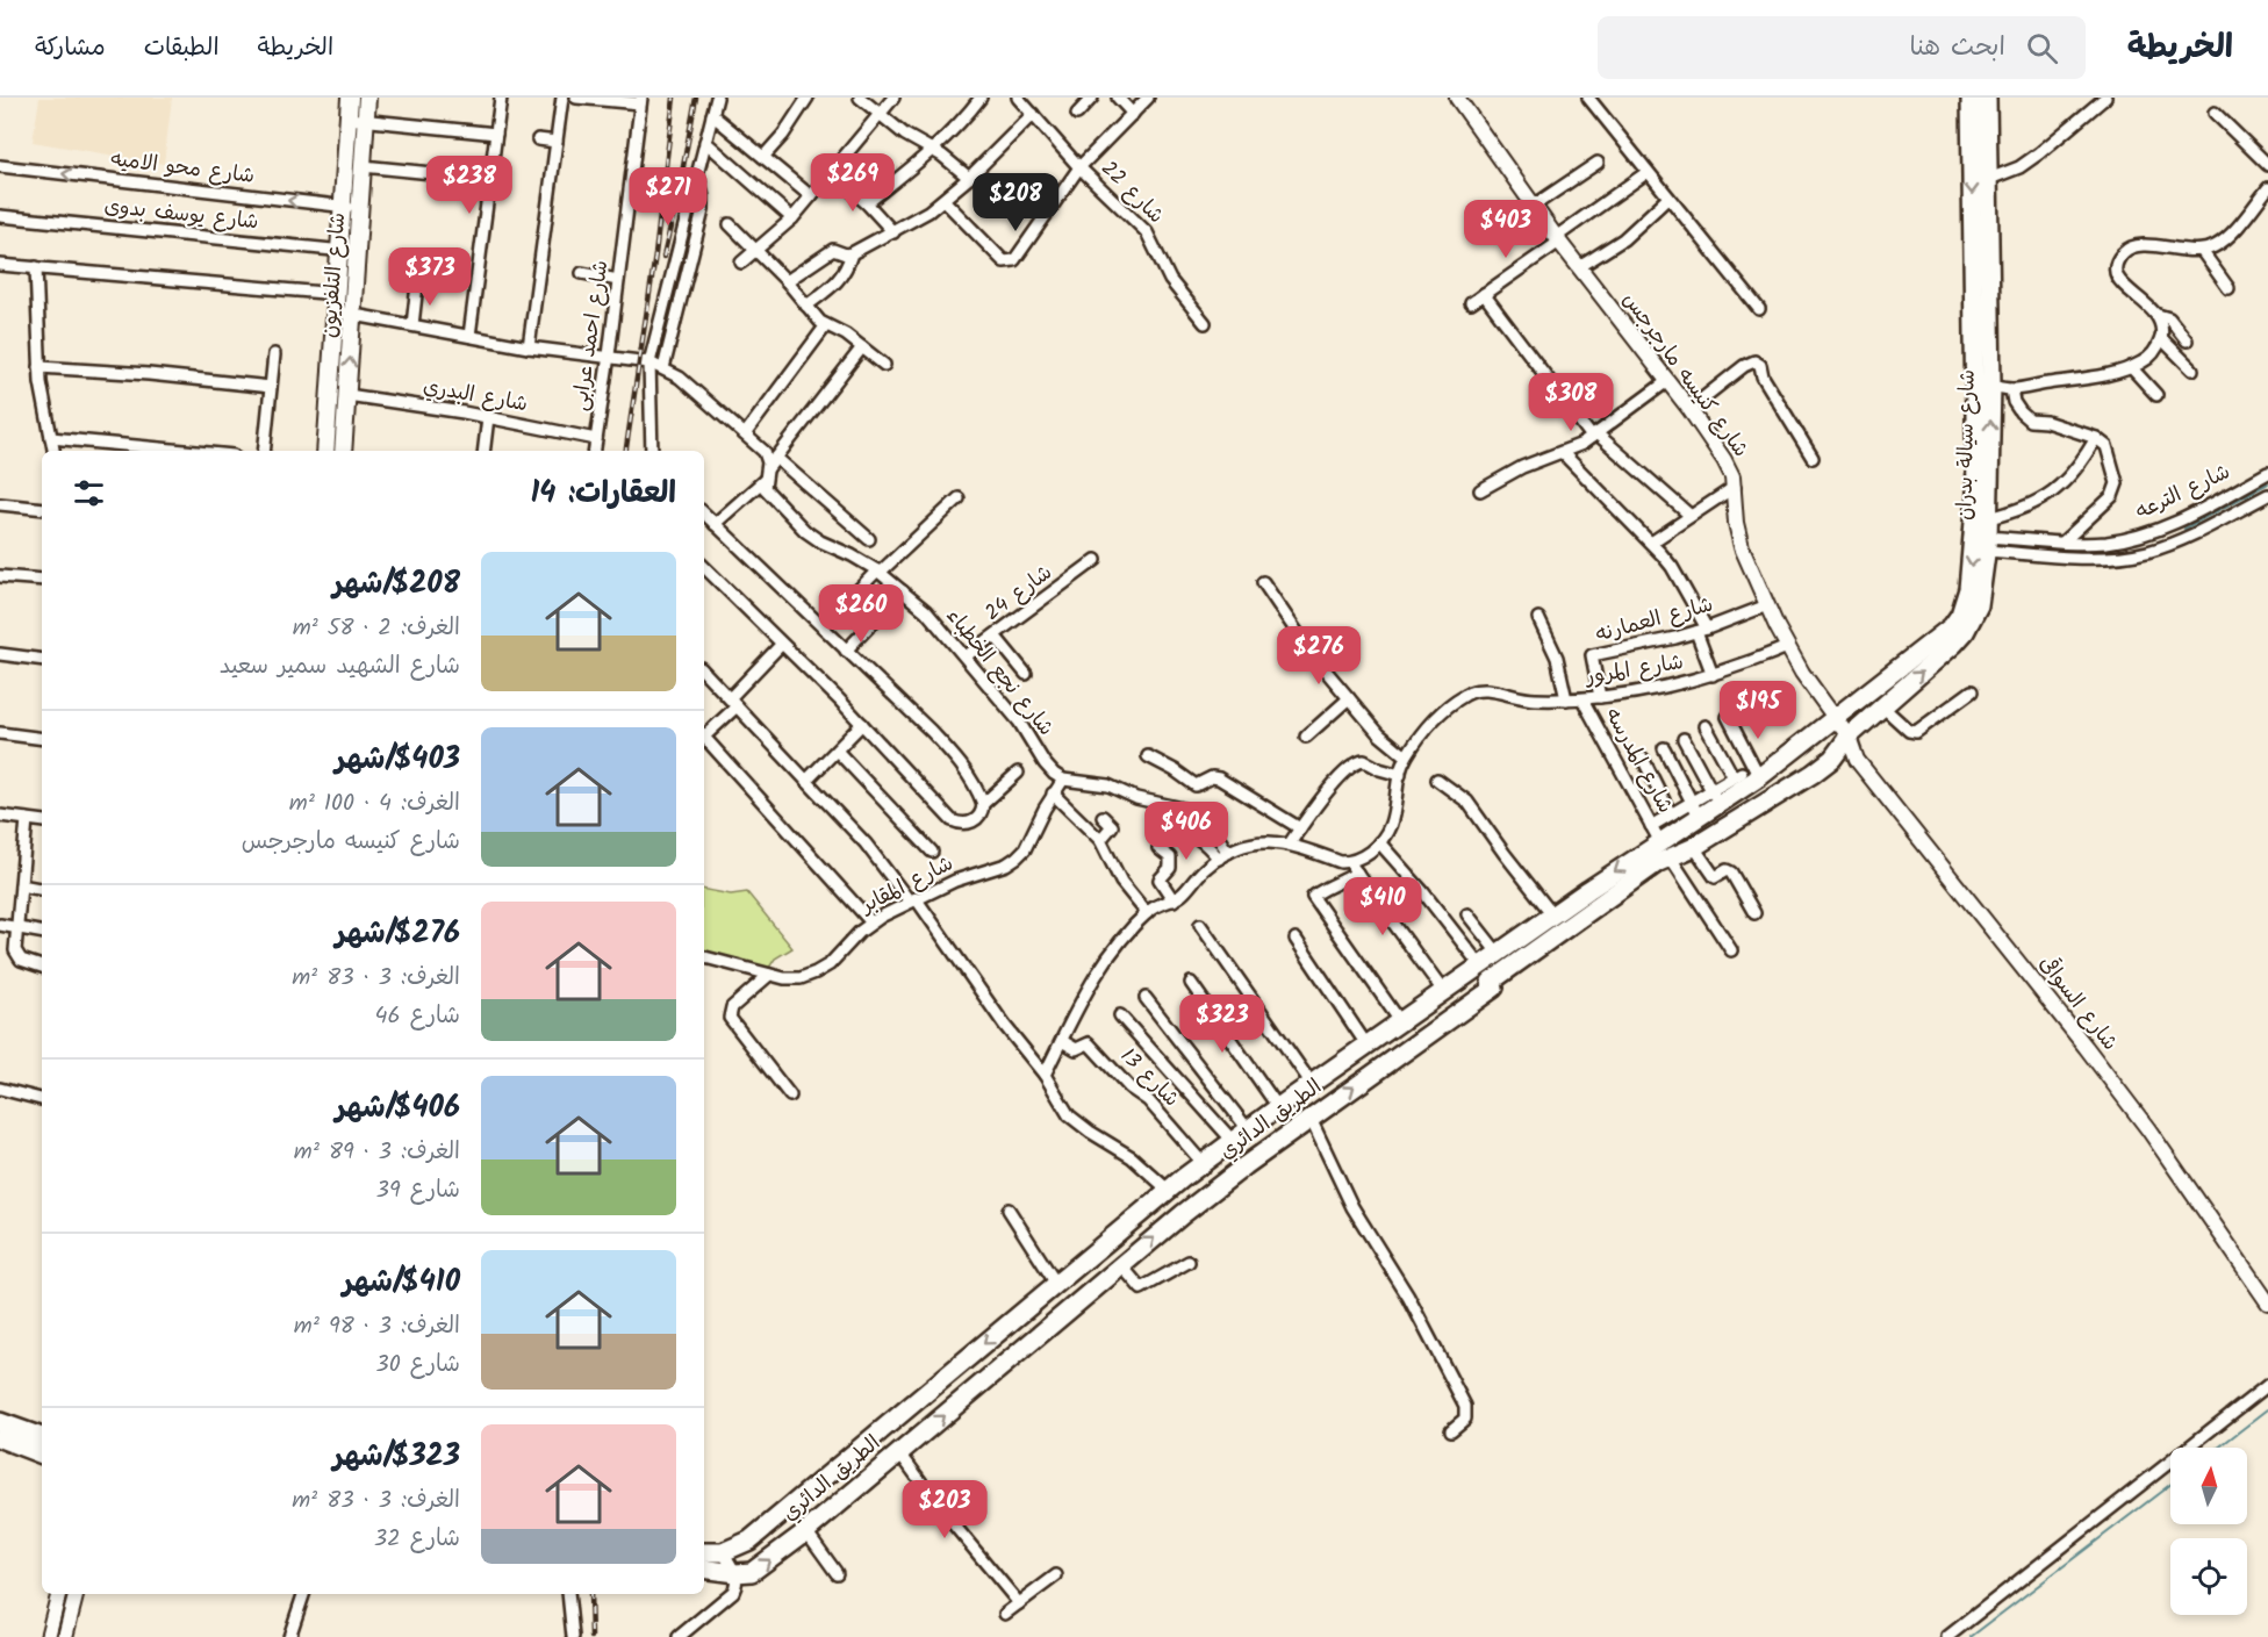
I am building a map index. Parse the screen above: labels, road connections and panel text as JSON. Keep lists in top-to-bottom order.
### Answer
{
  "streets": {
    "main road": ["شارع التلفزيون", "شارع سيالة بدران", "الطريق الدائري"],
    "street": [
      "شارع محو الاميه",
      "شارع 22",
      "شارع يوسف بدوى",
      "شارع احمد عرابى",
      "شارع كنيسه مارجرجس",
      "شارع البدري",
      "شارع الترعه",
      "شارع 24",
      "شارع العمارنه",
      "شارع المرور",
      "شارع نجع الخطباء",
      "شارع المدرسه",
      "شارع المقابر",
      "شارع السواقى",
      "شارع 13"
    ]
  },
  "crossings": [
    ["شارع محو الاميه", "شارع التلفزيون"],
    ["شارع يوسف بدوى", "شارع التلفزيون"],
    ["شارع التلفزيون", "شارع البدري"],
    ["شارع احمد عرابى", "شارع البدري"],
    ["شارع كنيسه مارجرجس", "شارع سيالة بدران"],
    ["شارع كنيسه مارجرجس", "شارع العمارنه"],
    ["شارع كنيسه مارجرجس", "شارع المرور"],
    ["شارع كنيسه مارجرجس", "شارع السواقى"],
    ["شارع كنيسه مارجرجس", "الطريق الدائري"],
    ["شارع سيالة بدران", "شارع الترعه"],
    ["شارع سيالة بدران", "شارع السواقى"],
    ["شارع سيالة بدران", "الطريق الدائري"],
    ["شارع 24", "شارع نجع الخطباء"],
    ["شارع العمارنه", "شارع المرور"],
    ["شارع المرور", "شارع المدرسه"],
    ["شارع نجع الخطباء", "شارع المقابر"],
    ["شارع المدرسه", "الطريق الدائري"],
    ["شارع السواقى", "الطريق الدائري"],
    ["شارع 13", "الطريق الدائري"]
  ],
  "north": "top",
  "page": {
    "header": "الخريطة",
    "search": "ابحث هنا",
    "nav": ["الخريطة", "الطبقات", "مشاركة"],
    "price": [
      "$269",
      "$238",
      "$271",
      "$208",
      "$403",
      "$373",
      "$308",
      "$260",
      "$276",
      "$195",
      "$406",
      "$410",
      "$323",
      "$203"
    ],
    "heading": "العقارات: 14",
    "list": [
      {
        "name": "$208/شهر",
        "note": "الغرف: 2 · 58 m² · شارع الشهيد سمير سعيد"
      },
      {
        "name": "$403/شهر",
        "note": "الغرف: 4 · 100 m² · شارع كنيسه مارجرجس"
      },
      {
        "name": "$276/شهر",
        "note": "الغرف: 3 · 83 m² · شارع 46"
      },
      {
        "name": "$406/شهر",
        "note": "الغرف: 3 · 89 m² · شارع 39"
      },
      {
        "name": "$410/شهر",
        "note": "الغرف: 3 · 98 m² · شارع 30"
      },
      {
        "name": "$323/شهر",
        "note": "الغرف: 3 · 83 m² · شارع 32"
      }
    ]
  }
}
